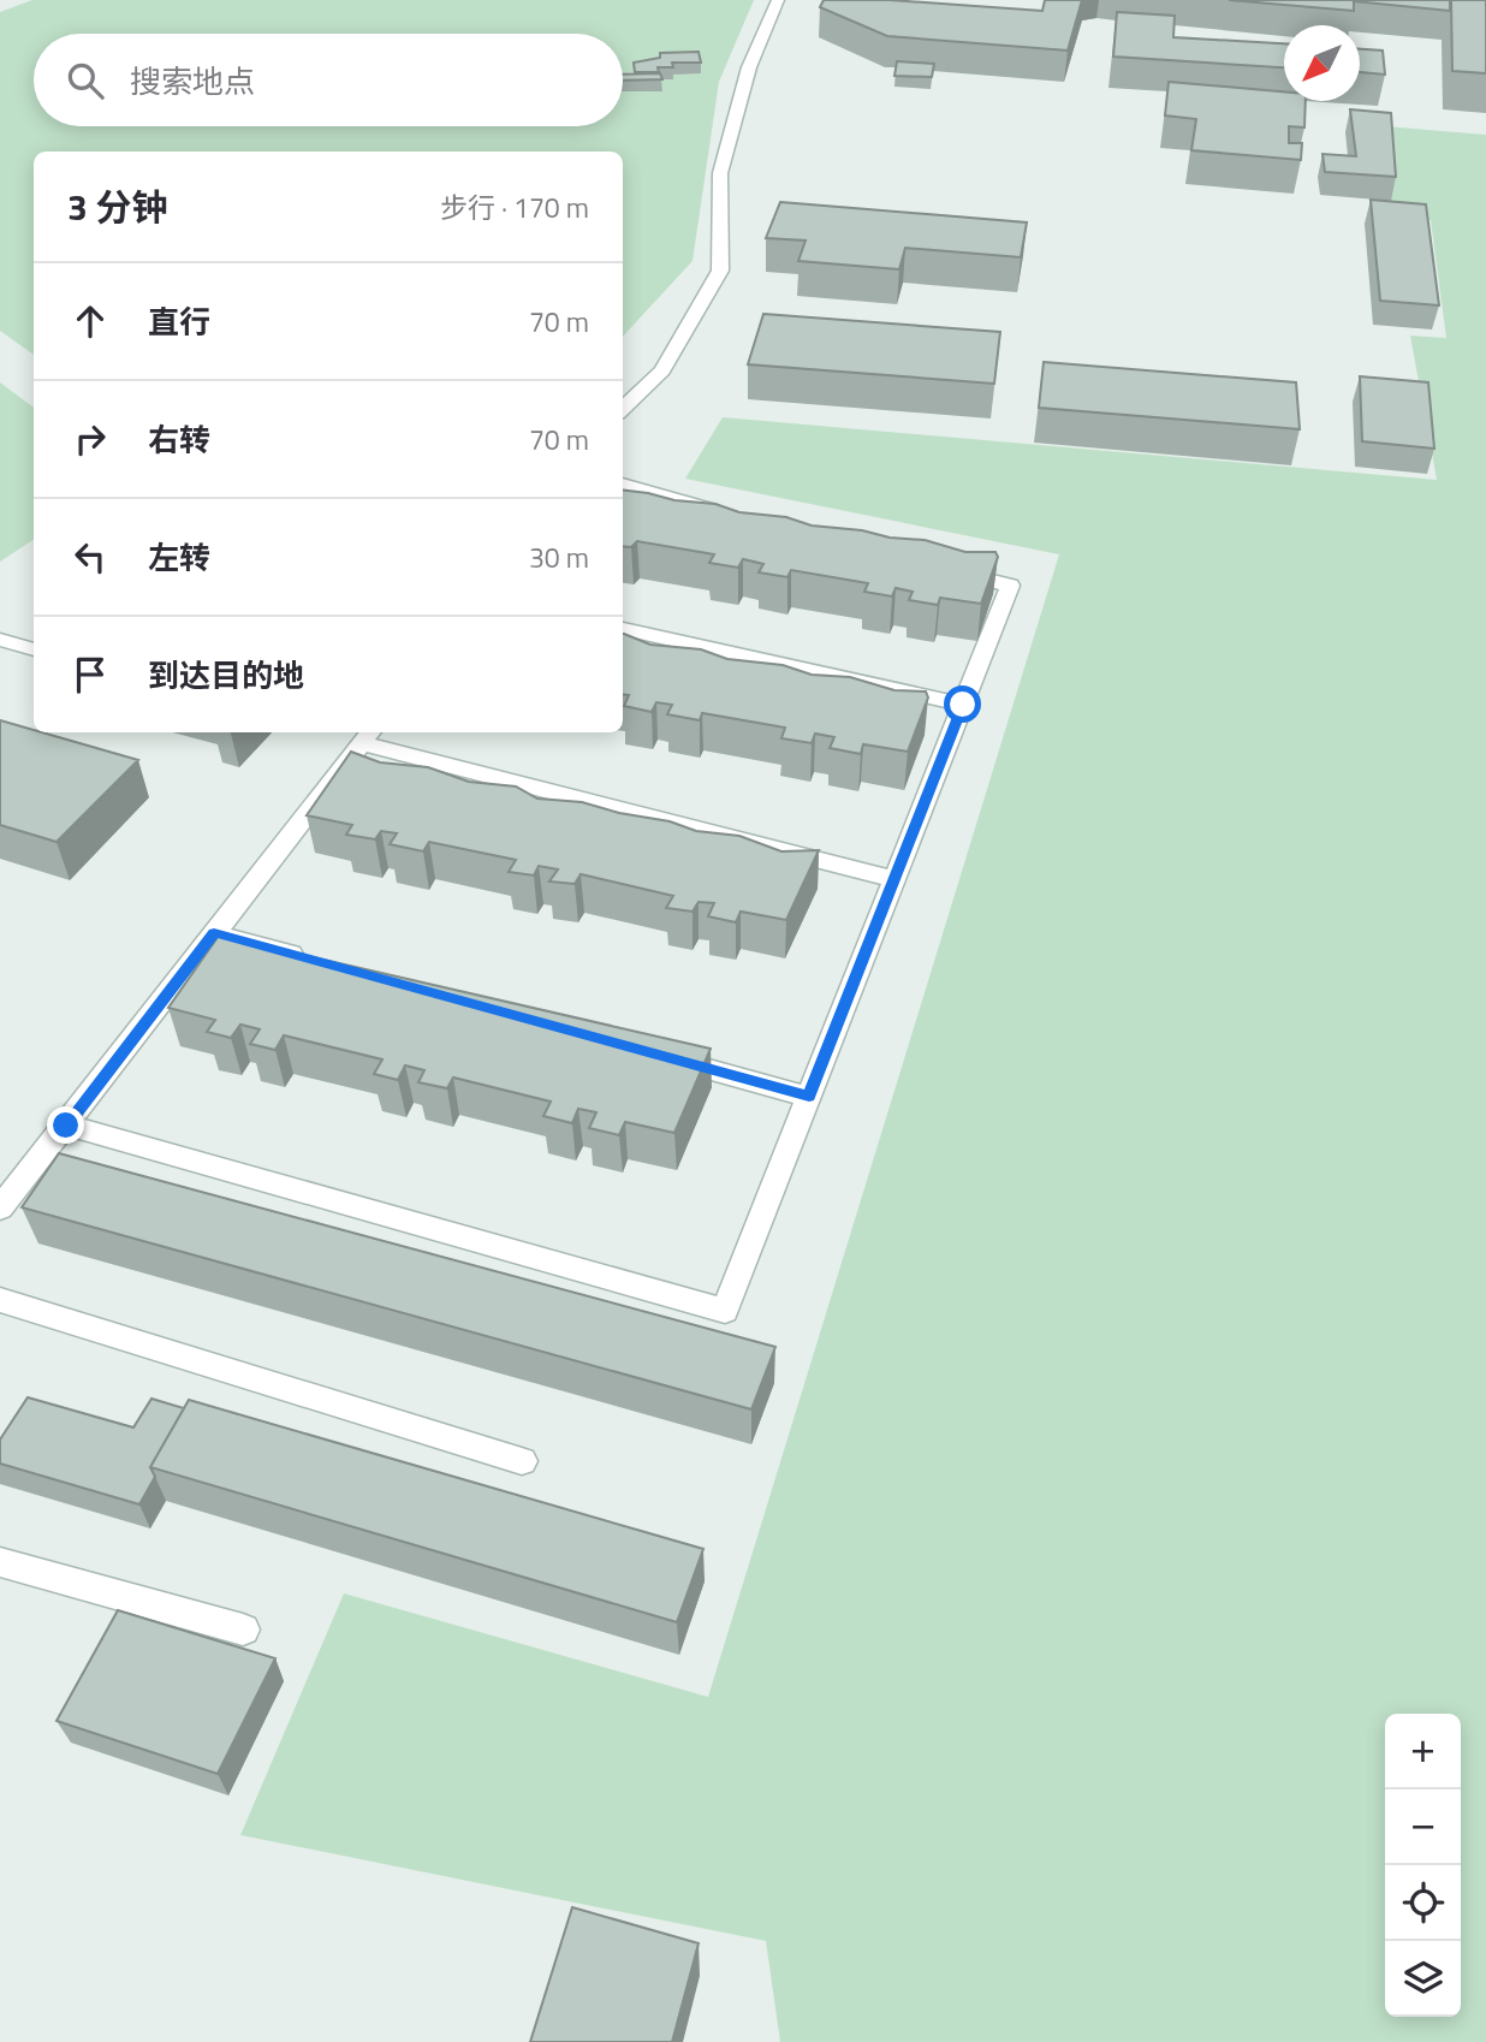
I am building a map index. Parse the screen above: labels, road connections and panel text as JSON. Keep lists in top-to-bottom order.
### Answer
{
  "north": "bottom left",
  "page": {
    "search": "搜索地点",
    "heading": ["3 分钟", "步行 · 170 m"],
    "list": [
      ["直行", "70 m"],
      ["右转", "70 m"],
      ["左转", "30 m"],
      "到达目的地"
    ],
    "map_buttons": ["+", "−"]
  }
}
